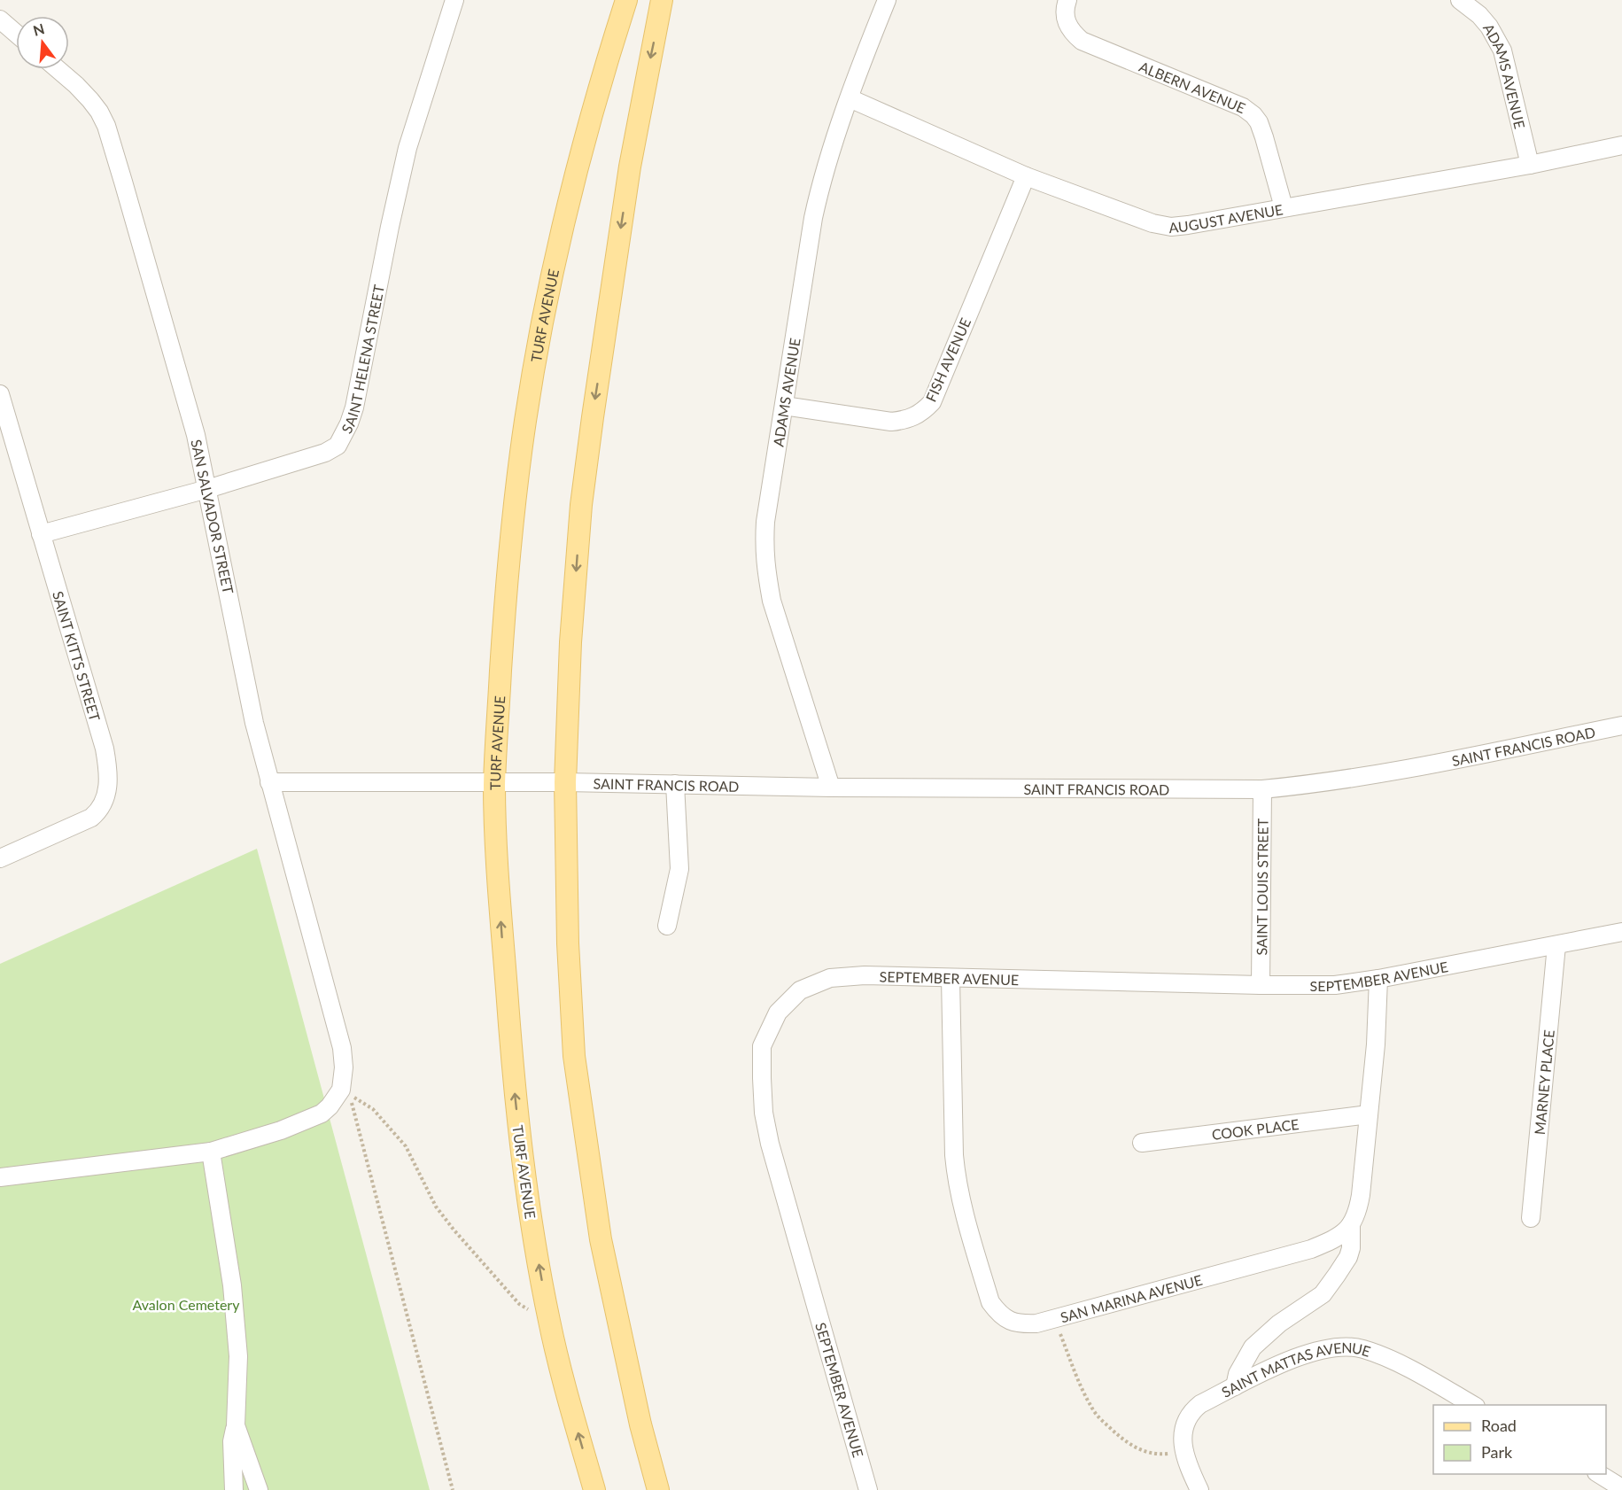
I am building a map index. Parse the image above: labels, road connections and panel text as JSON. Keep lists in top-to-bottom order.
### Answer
{
  "streets": {
    "main road": ["TURF AVENUE"],
    "street": [
      "ADAMS AVENUE",
      "ALBERN AVENUE",
      "AUGUST AVENUE",
      "SAINT HELENA STREET",
      "FISH AVENUE",
      "SAN SALVADOR STREET",
      "SAINT KITTS STREET",
      "SAINT FRANCIS ROAD",
      "SAINT LOUIS STREET",
      "SEPTEMBER AVENUE",
      "MARNEY PLACE",
      "COOK PLACE",
      "SAN MARINA AVENUE",
      "SAINT MATTAS AVENUE"
    ]
  },
  "crossings": [
    ["ADAMS AVENUE", "AUGUST AVENUE"],
    ["ADAMS AVENUE", "FISH AVENUE"],
    ["ADAMS AVENUE", "SAINT FRANCIS ROAD"],
    ["ALBERN AVENUE", "AUGUST AVENUE"],
    ["AUGUST AVENUE", "FISH AVENUE"],
    ["TURF AVENUE", "SAINT FRANCIS ROAD"],
    ["SAINT HELENA STREET", "SAN SALVADOR STREET"],
    ["SAINT HELENA STREET", "SAINT KITTS STREET"],
    ["SAINT FRANCIS ROAD", "SAINT LOUIS STREET"],
    ["SAINT LOUIS STREET", "SEPTEMBER AVENUE"],
    ["SEPTEMBER AVENUE", "MARNEY PLACE"],
    ["SEPTEMBER AVENUE", "SAN MARINA AVENUE"]
  ],
  "parks": ["Avalon Cemetery"],
  "legend": ["Road", "Park"],
  "north": "top"
}
